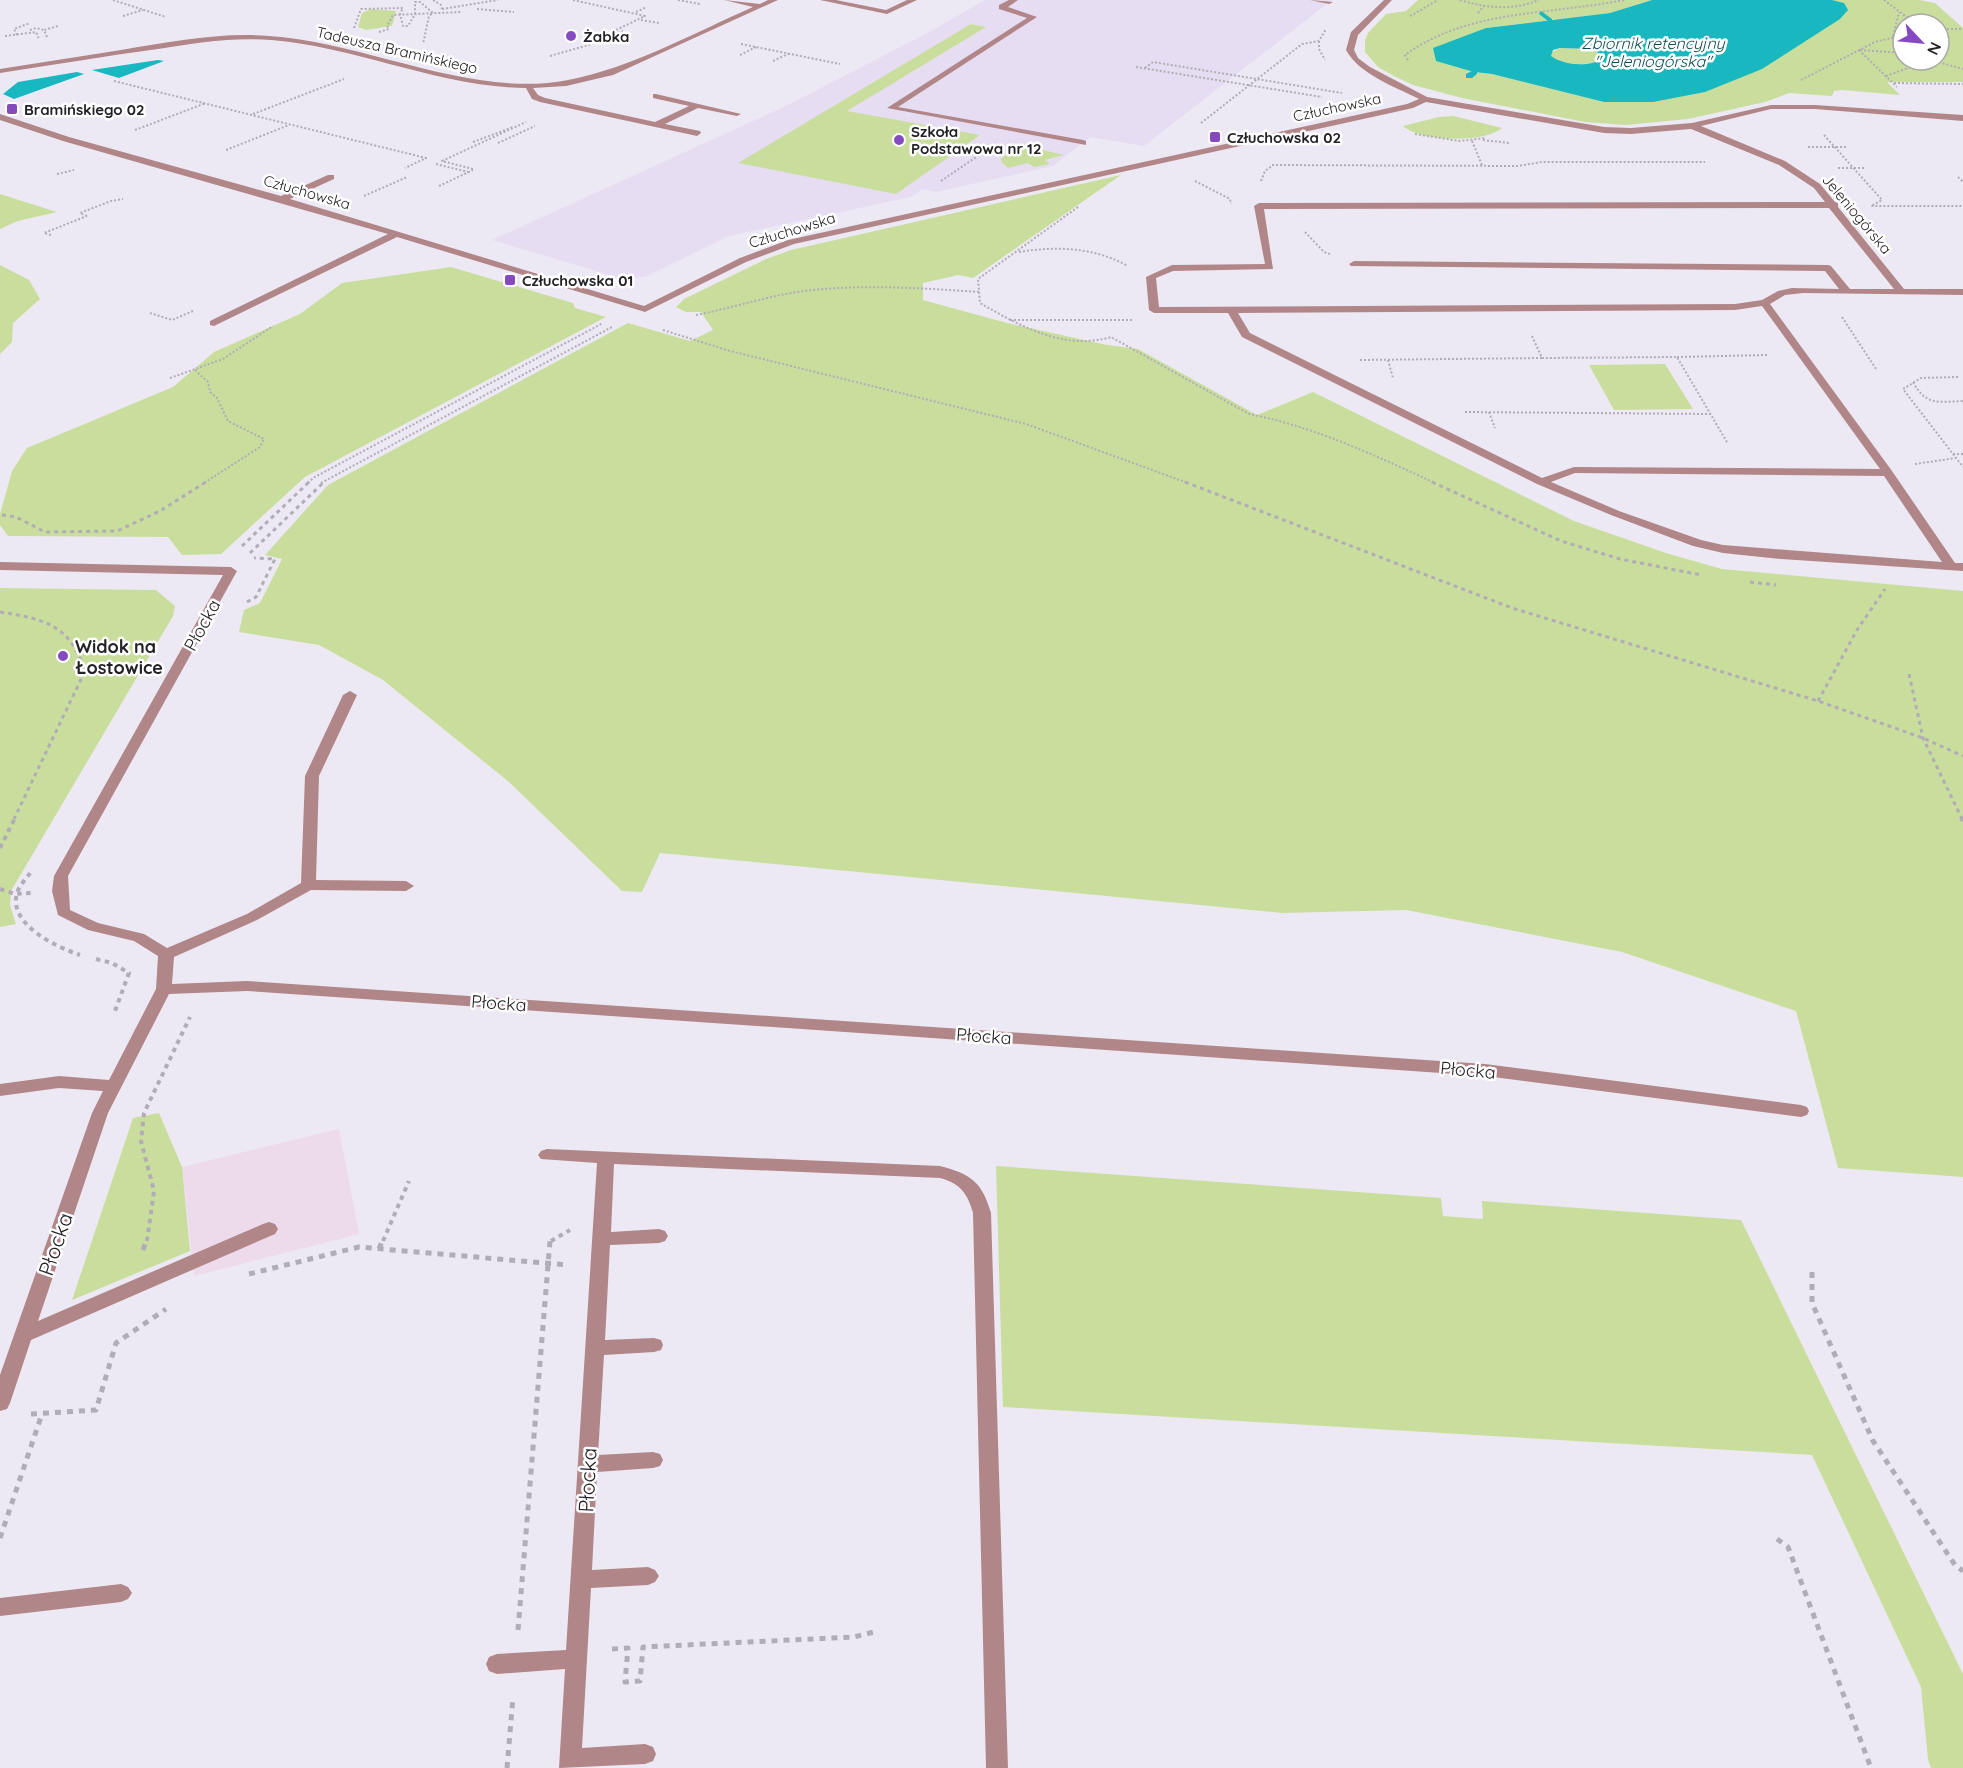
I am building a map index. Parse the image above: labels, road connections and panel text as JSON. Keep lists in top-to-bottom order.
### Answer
{
  "streets": {
    "street": [
      "Tadeusza Bramińskiego",
      "Człuchowska",
      "Jeleniogórska",
      "Płocka"
    ]
  },
  "crossings": [
    ["Człuchowska", "Jeleniogórska"]
  ],
  "water": ["Zbiornik retencyjny \"Jeleniogórska\""],
  "places": {
    "other": ["Żabka", "Szkoła Podstawowa nr 12", "Widok na Łostowice"],
    "transit": ["Bramińskiego 02", "Człuchowska 02", "Człuchowska 01"]
  },
  "north": "bottom right"
}
